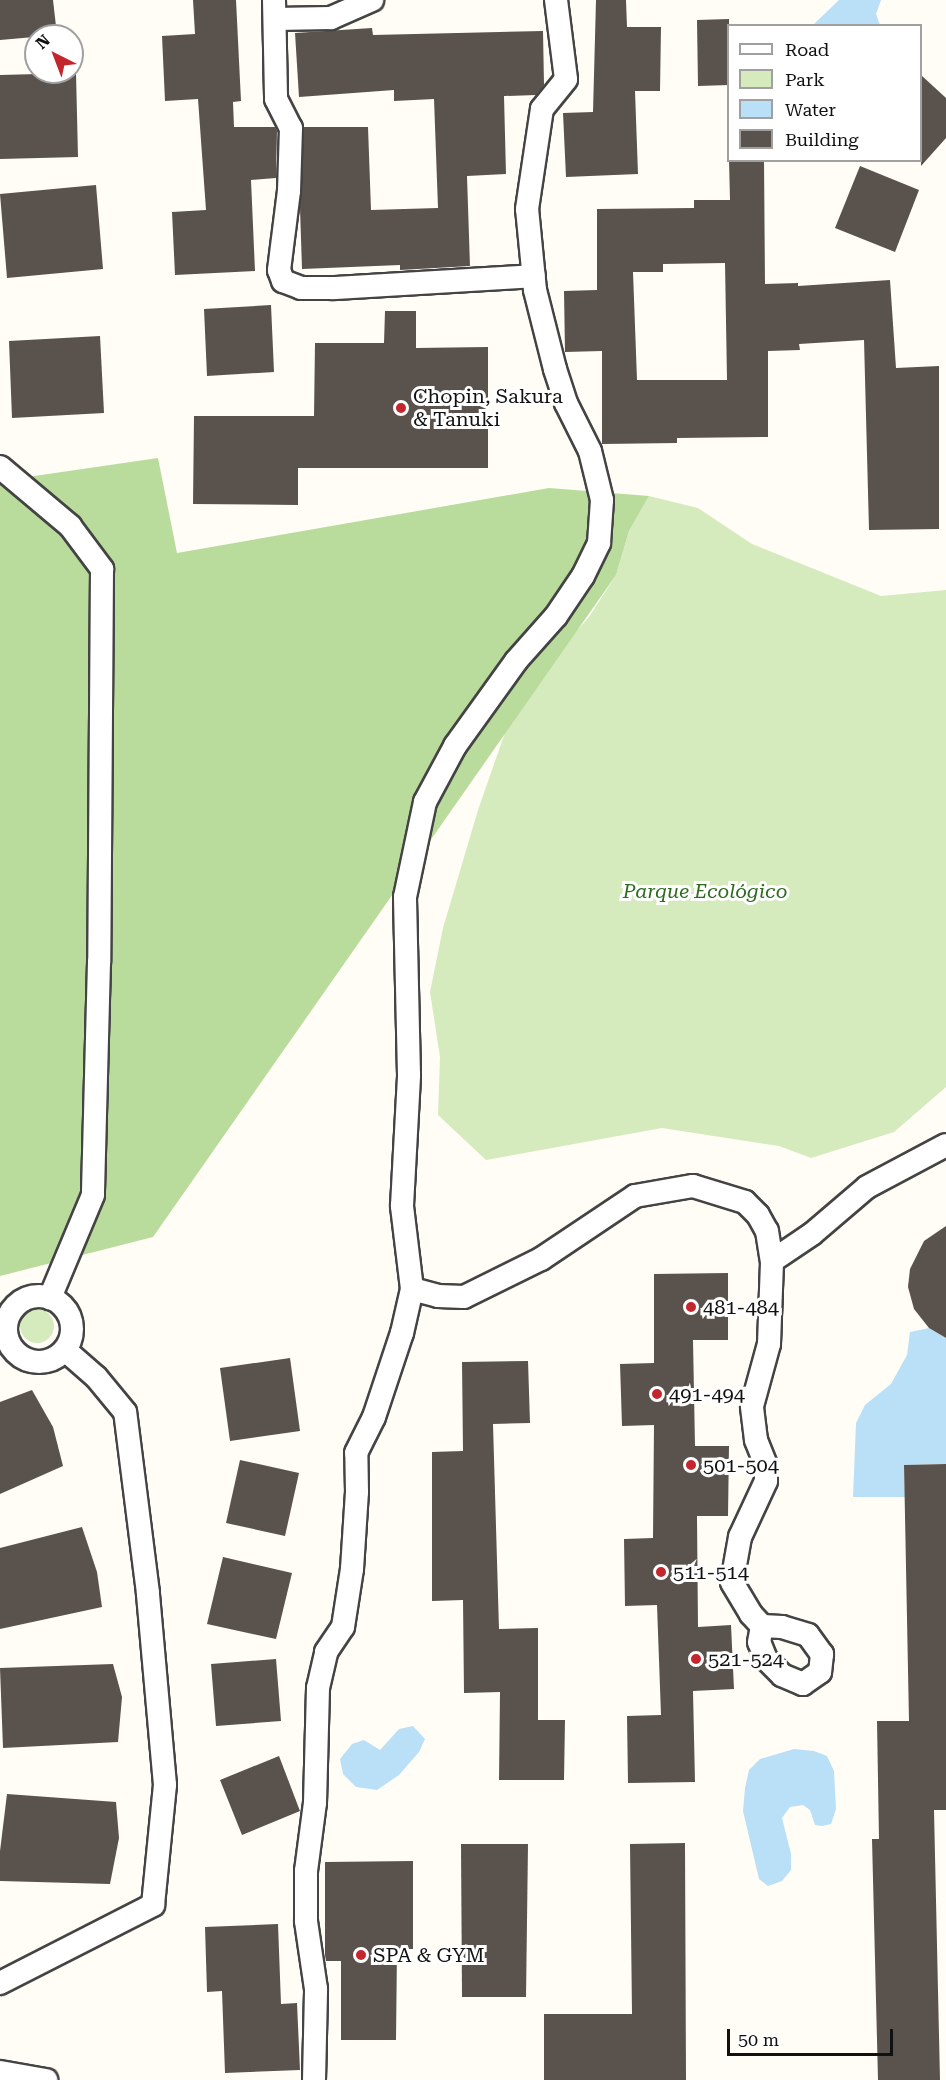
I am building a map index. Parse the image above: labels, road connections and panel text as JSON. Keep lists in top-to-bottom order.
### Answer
{
  "parks": ["Parque Ecológico"],
  "places": [
    "Chopin, Sakura & Tanuki",
    "481-484",
    "491-494",
    "501-504",
    "511-514",
    "521-524",
    "SPA & GYM"
  ],
  "legend": [
    "Road",
    "Park",
    "Water",
    "Building"
  ],
  "scale_bar": "50 m",
  "north": "top left"
}
